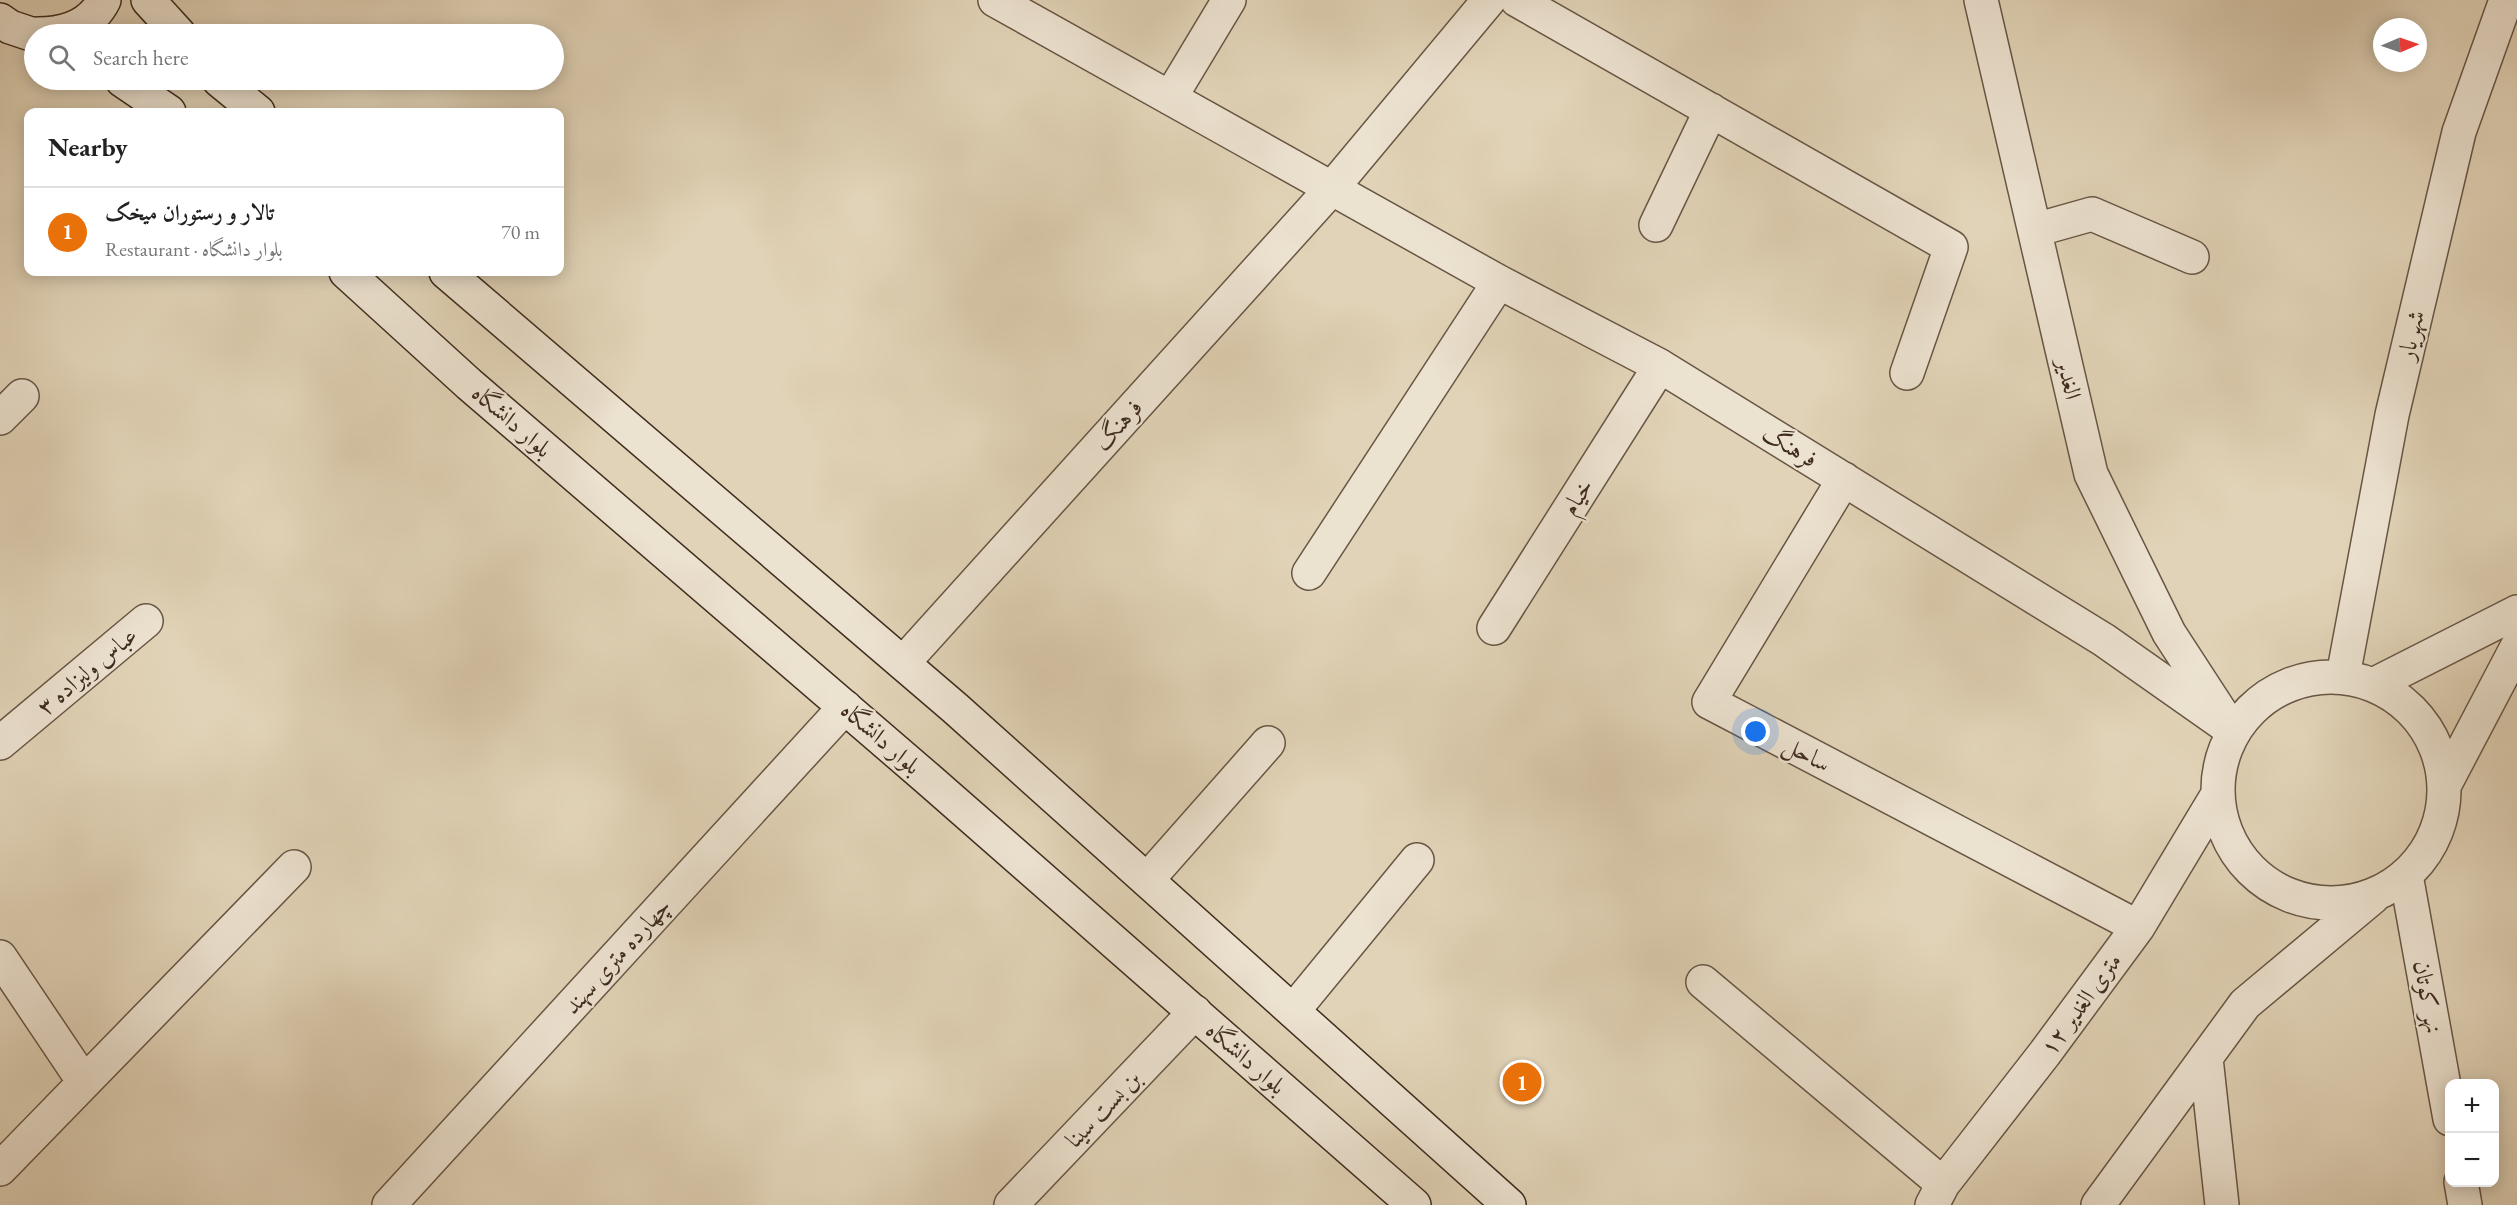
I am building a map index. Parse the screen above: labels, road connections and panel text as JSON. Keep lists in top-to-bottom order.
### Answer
{
  "streets": {
    "street": [
      "شهریار",
      "الغدیر",
      "بلوار دانشگاه",
      "فرهنگ",
      "خیام",
      "عباس ولیزاده ۳",
      "ساحل",
      "چهارده متری سهند",
      "نهر کوتان",
      "۱۲ متری الغدیر",
      "بن بست سینا"
    ]
  },
  "crossings": [
    ["الغدیر", "فرهنگ"],
    ["بلوار دانشگاه", "چهارده متری سهند"],
    ["بلوار دانشگاه", "بن بست سینا"],
    ["فرهنگ", "خیام"],
    ["فرهنگ", "ساحل"],
    ["ساحل", "۱۲ متری الغدیر"]
  ],
  "north": "right",
  "page": {
    "search": "Search here",
    "heading": "Nearby",
    "list": [
      {
        "mark": "1",
        "name": "تالار و رستوران میخک",
        "note": "Restaurant · بلوار دانشگاه",
        "value": "70 m"
      }
    ],
    "pins": "1",
    "map_buttons": ["+", "−"]
  }
}
